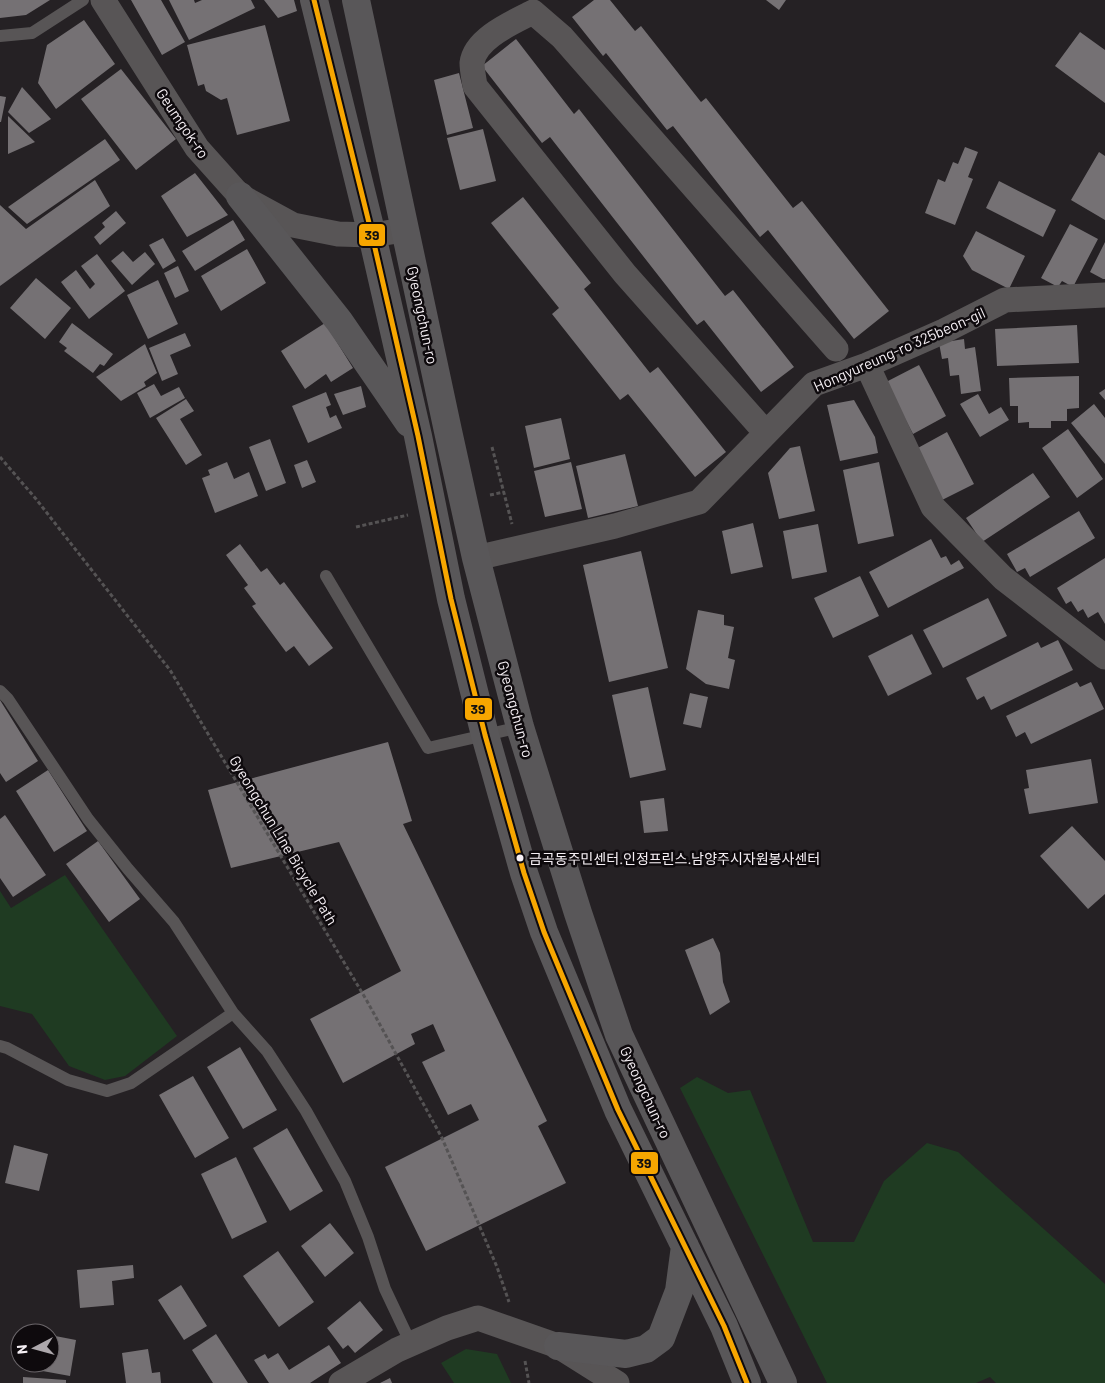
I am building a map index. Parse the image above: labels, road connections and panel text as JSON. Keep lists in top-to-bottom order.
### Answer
{
  "streets": {
    "street": ["Geumgok-ro", "Gyeongchun-ro", "Hongyureung-ro 325beon-gil"],
    "path": ["Gyeongchun Line Bicycle Path"]
  },
  "crossings": [
    ["Geumgok-ro", "Gyeongchun-ro"],
    ["Gyeongchun-ro", "Hongyureung-ro 325beon-gil"]
  ],
  "places": ["금곡동주민센터.인정프린스.남양주시자원봉사센터"],
  "lines": ["transit line 39"],
  "north": "left"
}
